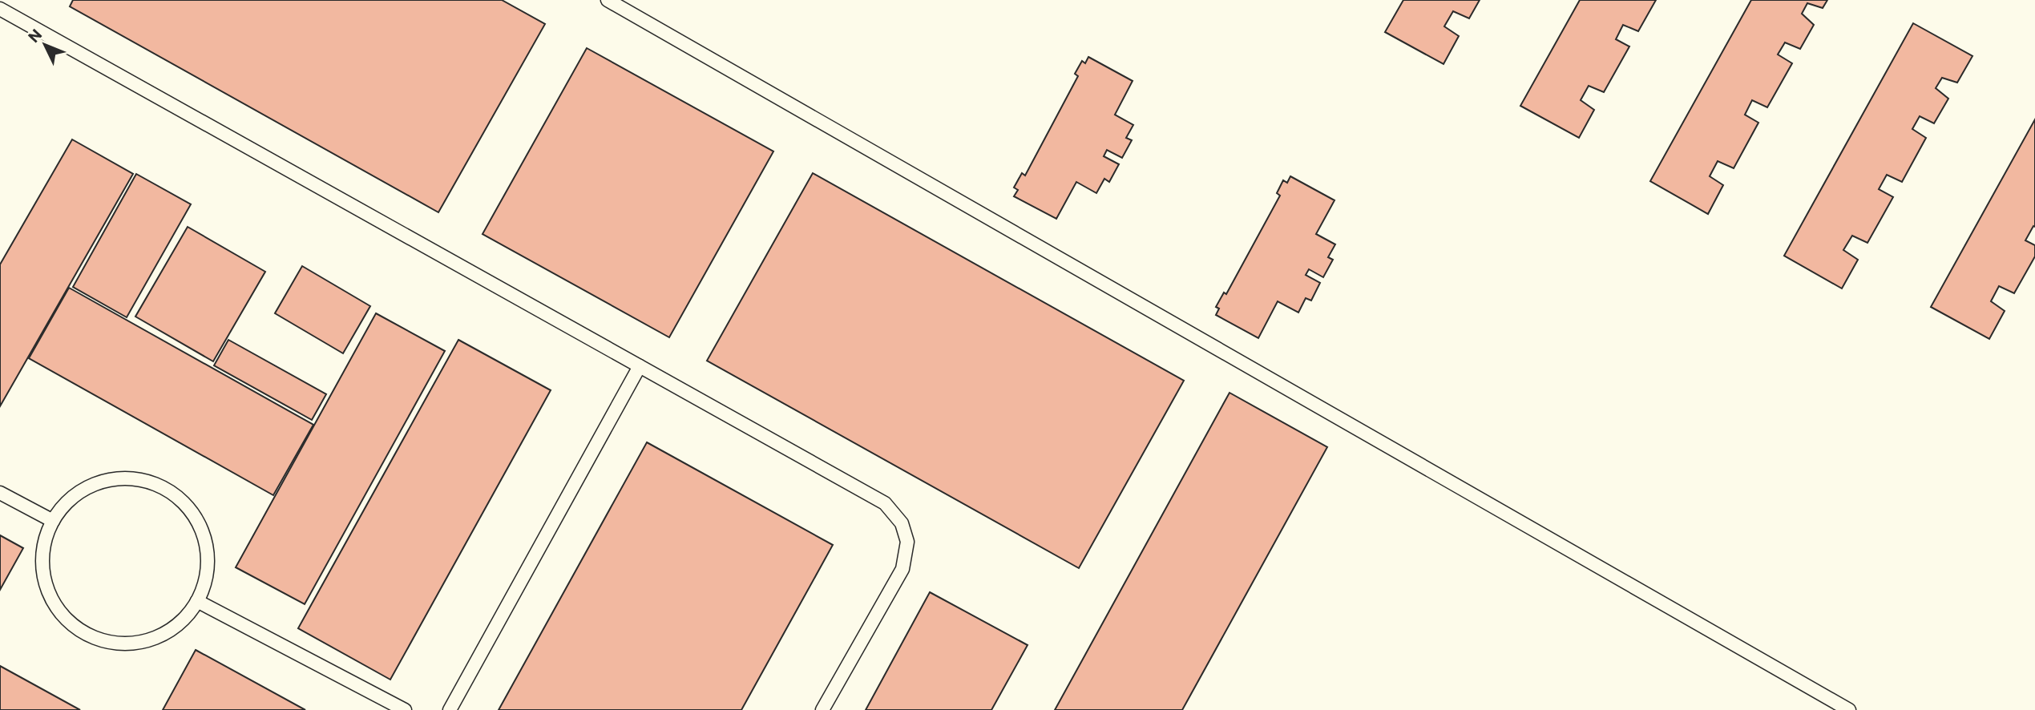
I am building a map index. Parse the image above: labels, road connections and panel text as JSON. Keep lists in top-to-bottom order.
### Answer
{
  "north": "top left"
}
